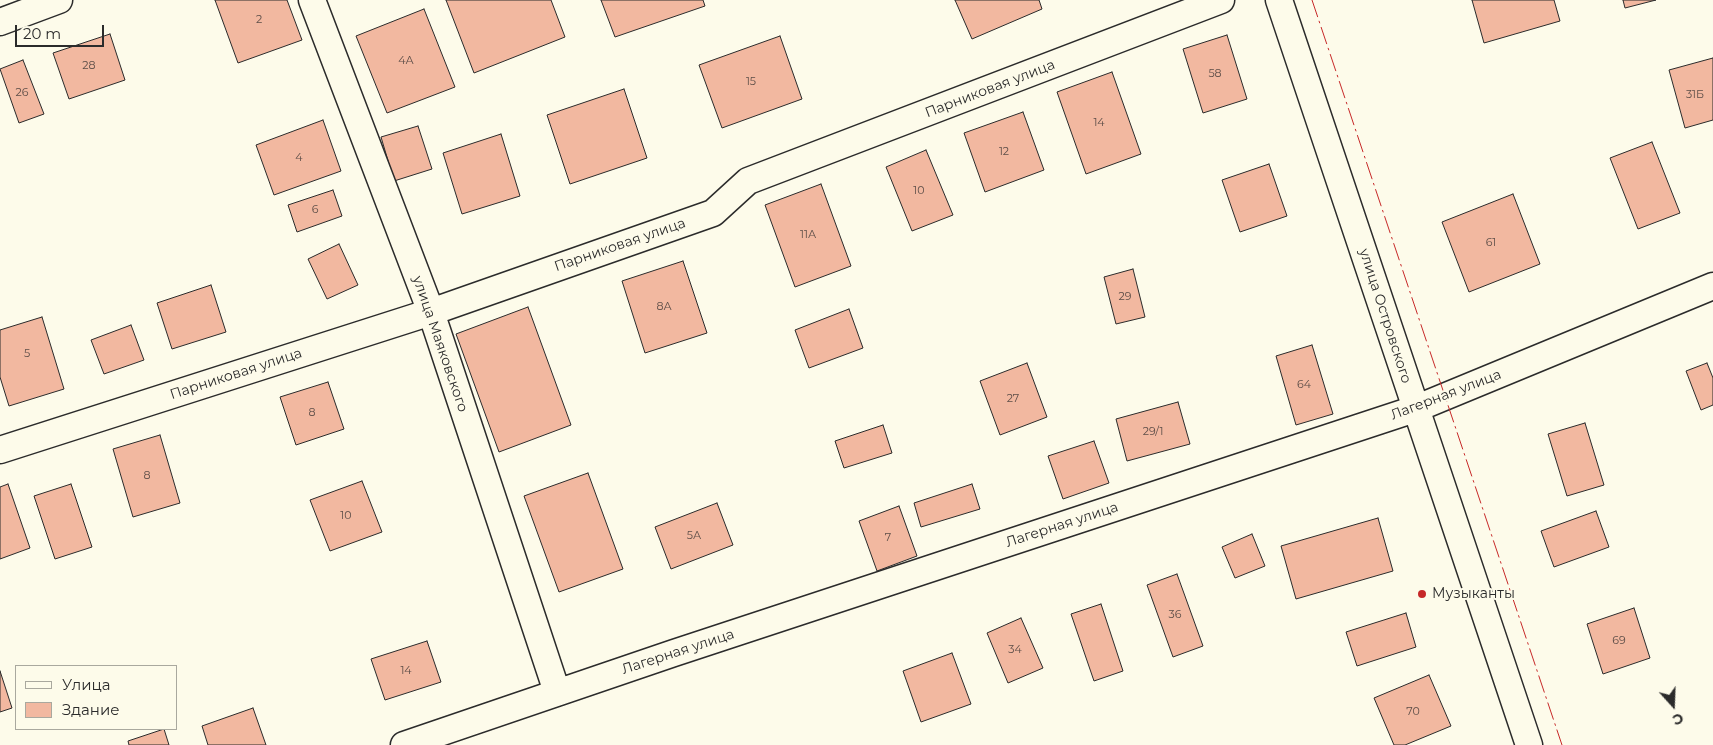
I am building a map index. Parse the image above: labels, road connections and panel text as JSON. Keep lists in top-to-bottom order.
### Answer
{
  "streets": {
    "street": [
      "Парниковая улица",
      "улица Островского",
      "улица Маяковского",
      "Лагерная улица"
    ]
  },
  "crossings": [
    ["Парниковая улица", "улица Маяковского"],
    ["улица Островского", "Лагерная улица"],
    ["улица Маяковского", "Лагерная улица"]
  ],
  "places": ["Музыканты"],
  "house_numbers": [
    "2",
    "4А",
    "28",
    "58",
    "15",
    "26",
    "31Б",
    "14",
    "12",
    "4",
    "10",
    "6",
    "11А",
    "61",
    "29",
    "8А",
    "5",
    "64",
    "27",
    "8",
    "29/1",
    "8",
    "10",
    "5А",
    "7",
    "36",
    "69",
    "34",
    "14",
    "70"
  ],
  "legend": ["Улица", "Здание"],
  "scale_bar": "20 m",
  "north": "bottom"
}
